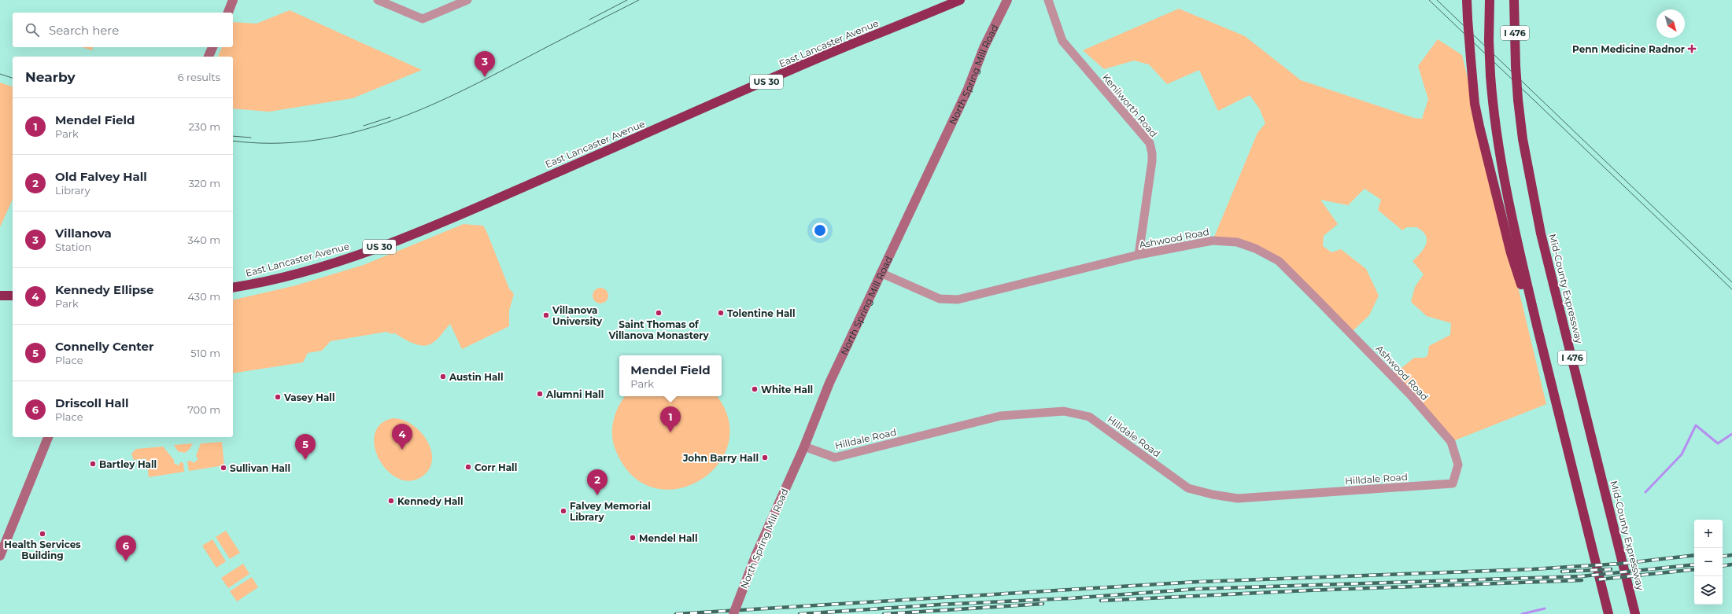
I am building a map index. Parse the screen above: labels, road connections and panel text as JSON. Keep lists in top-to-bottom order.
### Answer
{
  "streets": {
    "highway": [
      "I 476",
      "East Lancaster Avenue",
      "US 30",
      "Mid-County Expressway"
    ],
    "main road": ["North Spring Mill Road"],
    "street": ["Kenilworth Road", "Ashwood Road", "Hilldale Road"]
  },
  "crossings": [
    ["North Spring Mill Road", "Ashwood Road"],
    ["North Spring Mill Road", "Hilldale Road"],
    ["Kenilworth Road", "Ashwood Road"],
    ["Ashwood Road", "Hilldale Road"]
  ],
  "places": {
    "health": ["Penn Medicine Radnor"],
    "other": [
      "Saint Thomas of Villanova Monastery",
      "Tolentine Hall",
      "Villanova University",
      "Austin Hall",
      "White Hall",
      "Alumni Hall",
      "Vasey Hall",
      "John Barry Hall",
      "Bartley Hall",
      "Corr Hall",
      "Sullivan Hall",
      "Kennedy Hall",
      "Falvey Memorial Library",
      "Health Services Building",
      "Mendel Hall"
    ]
  },
  "north": "bottom right",
  "page": {
    "search": "Search here",
    "pins": [
      "3",
      "1",
      "4",
      "5",
      "2",
      "6"
    ],
    "heading": ["Nearby", "6 results"],
    "list": [
      {
        "mark": "1",
        "name": "Mendel Field",
        "note": "Park",
        "value": "230 m"
      },
      {
        "mark": "2",
        "name": "Old Falvey Hall",
        "note": "Library",
        "value": "320 m"
      },
      {
        "mark": "3",
        "name": "Villanova",
        "note": "Station",
        "value": "340 m"
      },
      {
        "mark": "4",
        "name": "Kennedy Ellipse",
        "note": "Park",
        "value": "430 m"
      },
      {
        "mark": "5",
        "name": "Connelly Center",
        "note": "Place",
        "value": "510 m"
      },
      {
        "mark": "6",
        "name": "Driscoll Hall",
        "note": "Place",
        "value": "700 m"
      }
    ],
    "popup": ["Mendel Field", "Park"],
    "map_buttons": ["+", "−"]
  }
}
